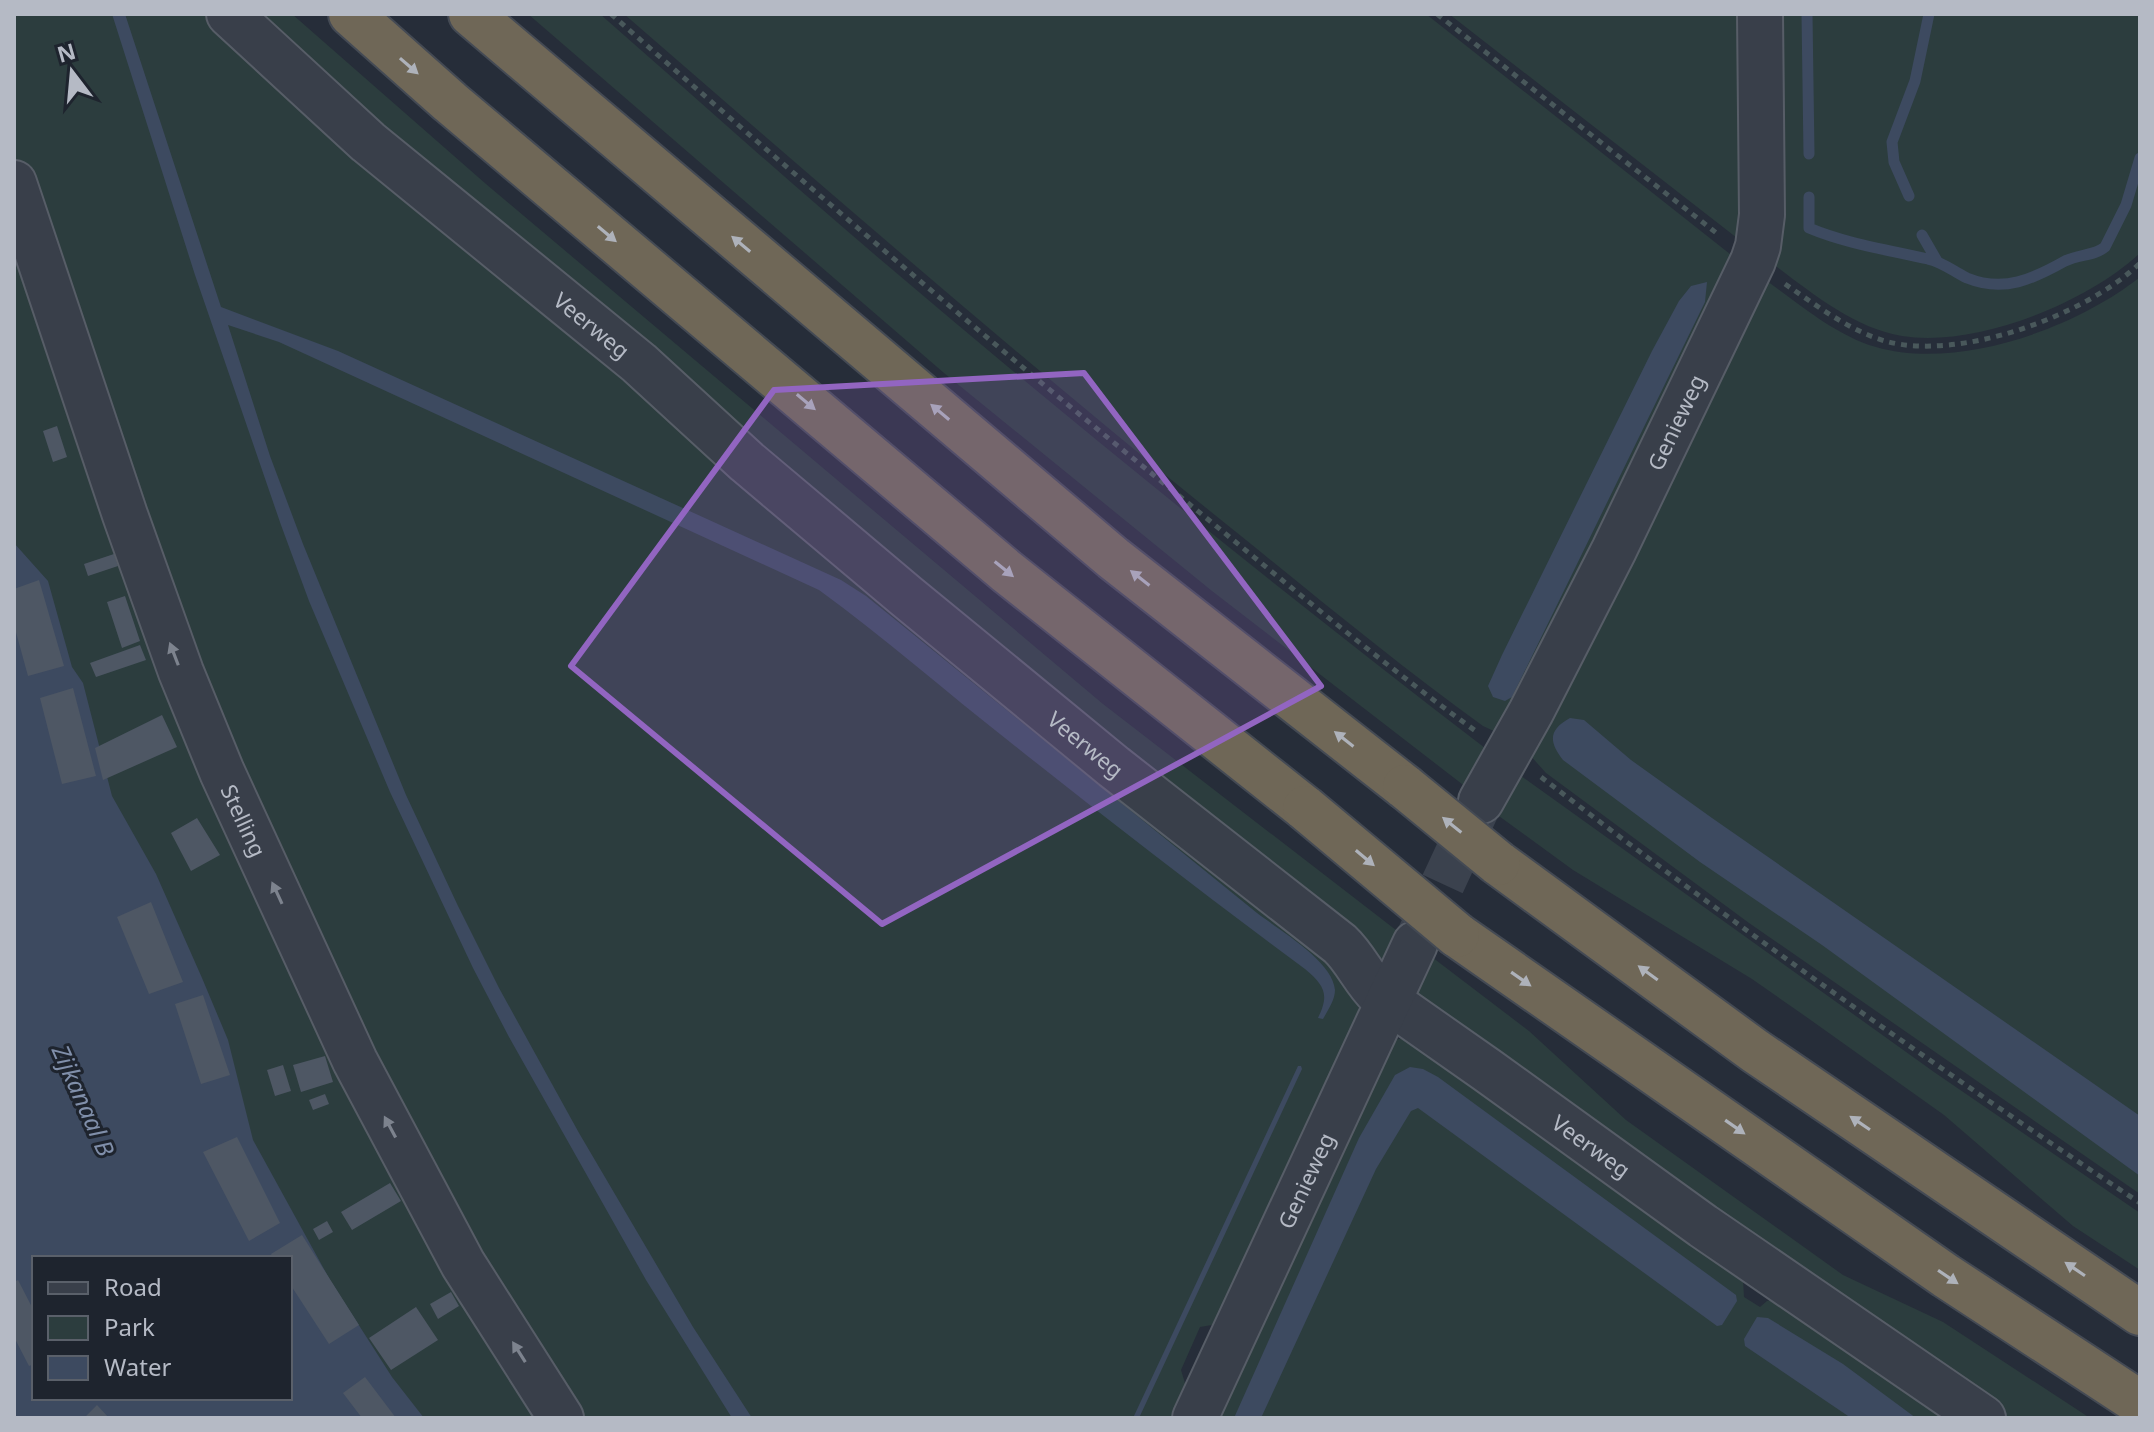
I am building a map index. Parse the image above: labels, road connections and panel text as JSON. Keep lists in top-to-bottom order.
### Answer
{
  "streets": {
    "street": ["Veerweg", "Genieweg", "Stelling"]
  },
  "crossings": [
    ["Veerweg", "Genieweg"]
  ],
  "one_way": ["Stelling"],
  "water": ["Zijkanaal B"],
  "legend": ["Road", "Park", "Water"],
  "north": "top"
}
